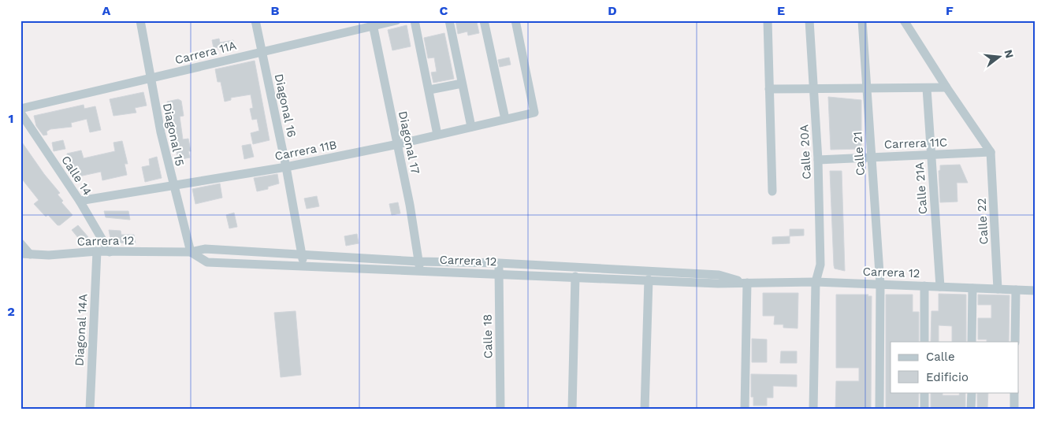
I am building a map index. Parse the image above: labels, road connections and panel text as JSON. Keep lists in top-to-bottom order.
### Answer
{
  "streets": {
    "street": [
      "Carrera 11A",
      "Diagonal 16",
      "Diagonal 15",
      "Diagonal 17",
      "Carrera 11C",
      "Carrera 11B",
      "Calle 20A",
      "Calle 21",
      "Calle 14",
      "Calle 21A",
      "Calle 22",
      "Carrera 12",
      "Diagonal 14A",
      "Calle 18"
    ]
  },
  "crossings": [
    ["Carrera 11A", "Diagonal 16"],
    ["Carrera 11A", "Diagonal 15"],
    ["Carrera 11A", "Diagonal 17"],
    ["Diagonal 16", "Carrera 11B"],
    ["Diagonal 16", "Carrera 12"],
    ["Diagonal 15", "Carrera 11B"],
    ["Diagonal 15", "Carrera 12"],
    ["Diagonal 17", "Carrera 11B"],
    ["Diagonal 17", "Carrera 12"],
    ["Carrera 11C", "Calle 20A"],
    ["Carrera 11C", "Calle 21"],
    ["Carrera 11C", "Calle 21A"],
    ["Carrera 11C", "Calle 22"],
    ["Carrera 11B", "Calle 14"],
    ["Calle 20A", "Carrera 12"],
    ["Calle 21", "Carrera 12"],
    ["Calle 14", "Carrera 12"],
    ["Calle 21A", "Carrera 12"],
    ["Calle 22", "Carrera 12"],
    ["Carrera 12", "Diagonal 14A"],
    ["Carrera 12", "Calle 18"]
  ],
  "legend": ["Calle", "Edificio"],
  "north": "right",
  "grid": {
    "columns": [
      "A",
      "B",
      "C",
      "D",
      "E",
      "F"
    ],
    "rows": ["1", "2"]
  }
}
